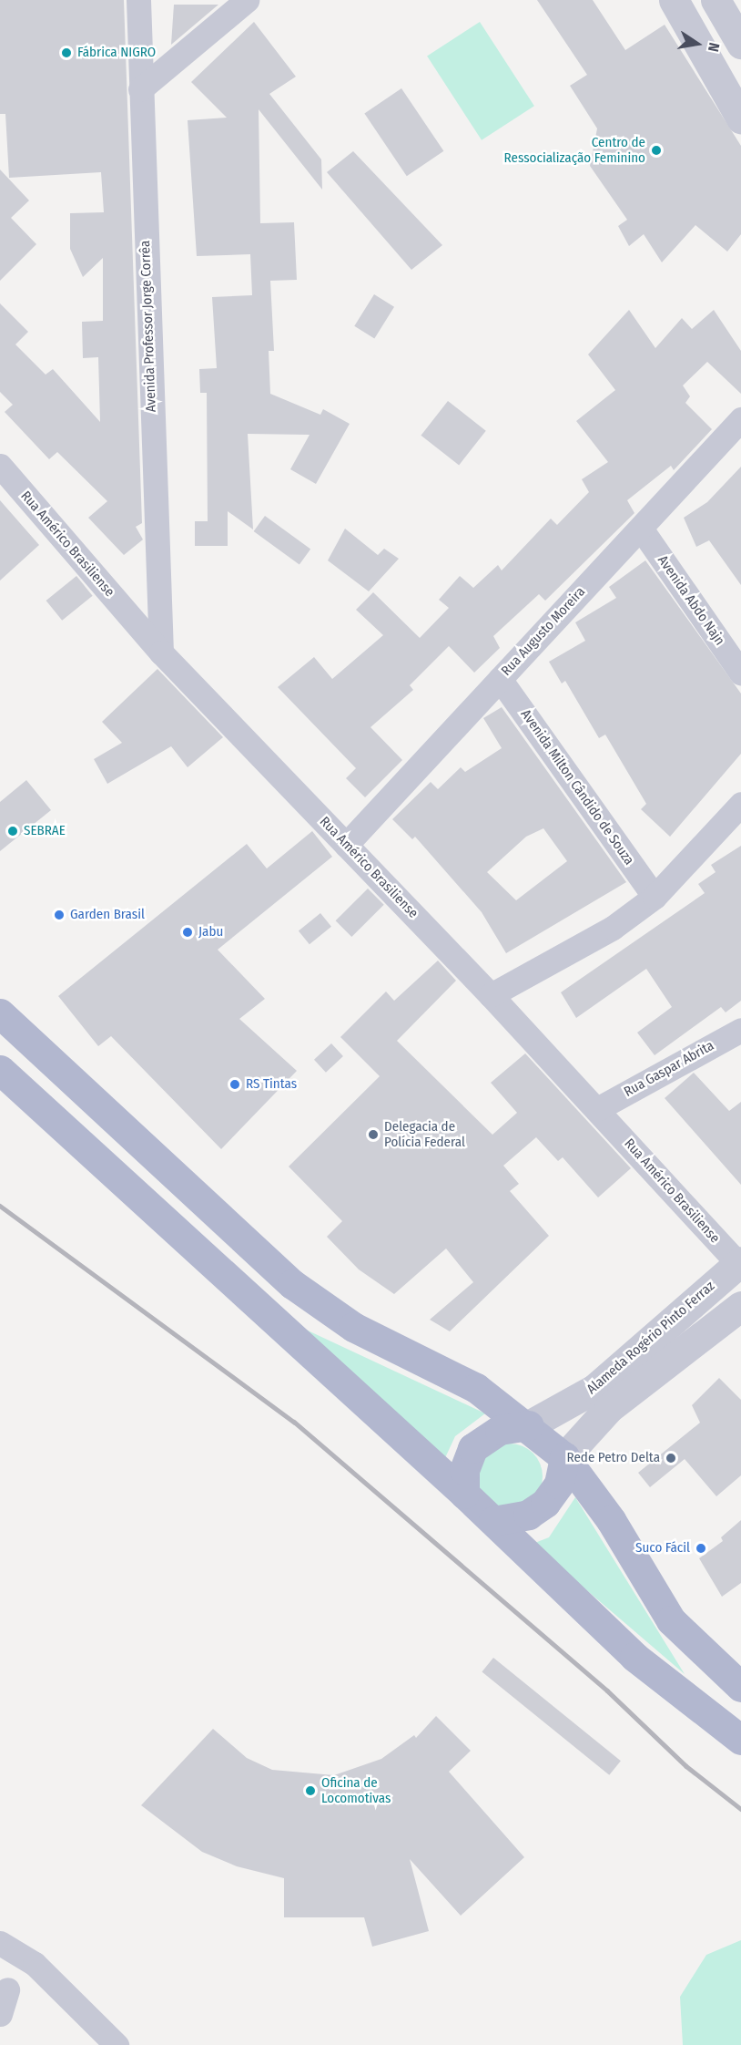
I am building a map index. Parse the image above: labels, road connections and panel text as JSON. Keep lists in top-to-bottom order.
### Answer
{
  "streets": {
    "street": [
      "Avenida Professor Jorge Corrêa",
      "Rua Américo Brasiliense",
      "Avenida Abdo Najn",
      "Rua Augusto Moreira",
      "Avenida Milton Cândido de Souza",
      "Rua Gaspar Abrita",
      "Alameda Rogério Pinto Ferraz"
    ]
  },
  "crossings": [
    ["Avenida Professor Jorge Corrêa", "Rua Américo Brasiliense"],
    ["Rua Américo Brasiliense", "Rua Augusto Moreira"],
    ["Rua Américo Brasiliense", "Rua Gaspar Abrita"],
    ["Rua Américo Brasiliense", "Alameda Rogério Pinto Ferraz"],
    ["Avenida Abdo Najn", "Rua Augusto Moreira"],
    ["Rua Augusto Moreira", "Avenida Milton Cândido de Souza"]
  ],
  "places": [
    "Fábrica NIGRO",
    "Centro de Ressocialização Feminino",
    "SEBRAE",
    "Garden Brasil",
    "Jabu",
    "RS Tintas",
    "Delegacia de Polícia Federal",
    "Rede Petro Delta",
    "Suco Fácil",
    "Oficina de Locomotivas"
  ],
  "north": "right"
}
